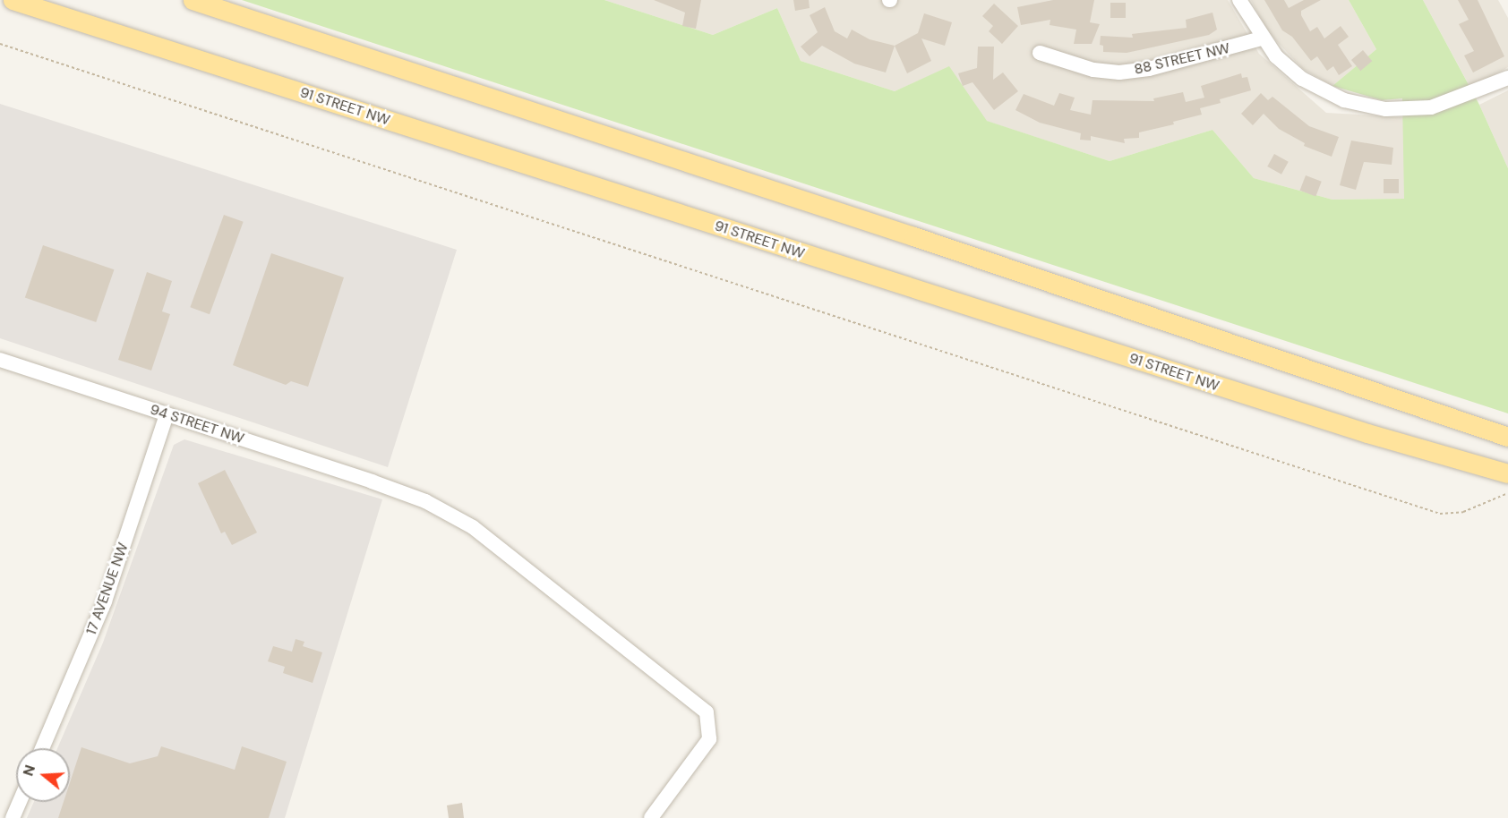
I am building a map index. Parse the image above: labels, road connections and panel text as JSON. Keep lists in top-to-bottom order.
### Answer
{
  "streets": {
    "main road": ["91 STREET NW"],
    "street": ["88 STREET NW", "94 STREET NW", "17 AVENUE NW"]
  },
  "crossings": [
    ["94 STREET NW", "17 AVENUE NW"]
  ],
  "north": "left"
}
